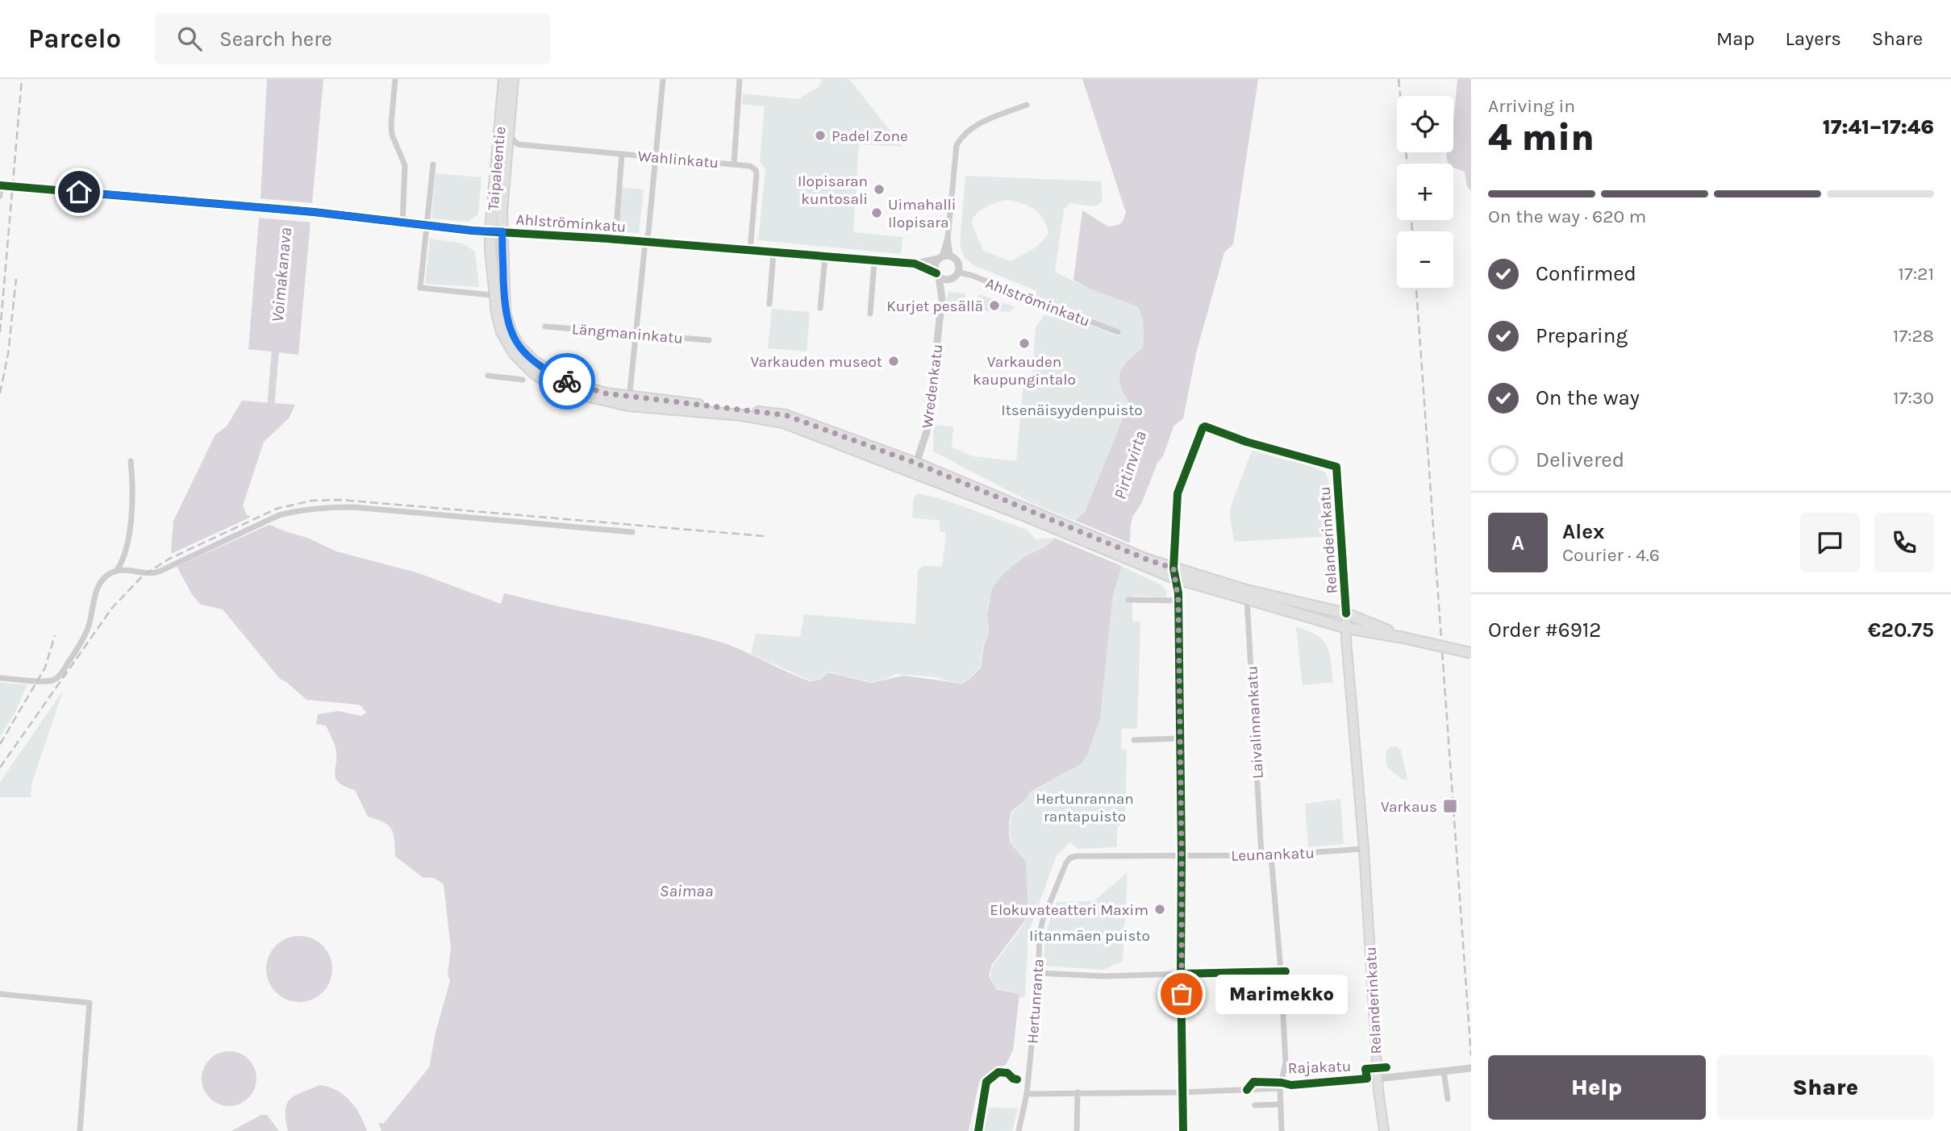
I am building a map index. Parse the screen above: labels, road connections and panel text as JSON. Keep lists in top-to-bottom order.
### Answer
{
  "streets": {
    "highway": ["Taipaleentie"],
    "main road": ["Relanderinkatu"],
    "street": [
      "Wahlinkatu",
      "Ahlströminkatu",
      "Längmaninkatu",
      "Wredenkatu",
      "Laivalinnankatu",
      "Leunankatu",
      "Hertunranta",
      "Rajakatu"
    ]
  },
  "crossings": [
    ["Wahlinkatu", "Ahlströminkatu"],
    ["Taipaleentie", "Ahlströminkatu"],
    ["Taipaleentie", "Wredenkatu"],
    ["Taipaleentie", "Relanderinkatu"],
    ["Taipaleentie", "Laivalinnankatu"],
    ["Ahlströminkatu", "Wredenkatu"],
    ["Relanderinkatu", "Leunankatu"],
    ["Laivalinnankatu", "Leunankatu"],
    ["Leunankatu", "Hertunranta"],
    ["Hertunranta", "Rajakatu"]
  ],
  "water": ["Voimakanava", "Pirtinvirta", "Saimaa"],
  "parks": ["Itsenäisyydenpuisto", "Hertunrannan rantapuisto", "Iitanmäen puisto"],
  "places": {
    "other": [
      "Padel Zone",
      "Ilopisaran kuntosali",
      "Uimahalli Ilopisara",
      "Kurjet pesällä",
      "Varkauden kaupungintalo",
      "Varkauden museot",
      "Elokuvateatteri Maxim",
      "Marimekko"
    ],
    "transit": ["Varkaus"]
  },
  "page": {
    "header": "Parcelo",
    "search": "Search here",
    "nav": ["Map", "Layers", "Share"],
    "heading": ["4 min", "Arriving in", "17:41–17:46"],
    "panel": [
      "Alex",
      "Courier · 4.6",
      "Order #6912",
      "€20.75"
    ],
    "map_buttons": ["+", "−"],
    "bar": "On the way · 620 m",
    "list": [
      ["Confirmed", "17:21"],
      ["Preparing", "17:28"],
      ["On the way", "17:30"],
      "Delivered"
    ],
    "round": "A",
    "bubble": "Marimekko",
    "buttons": ["Help", "Share"]
  }
}
